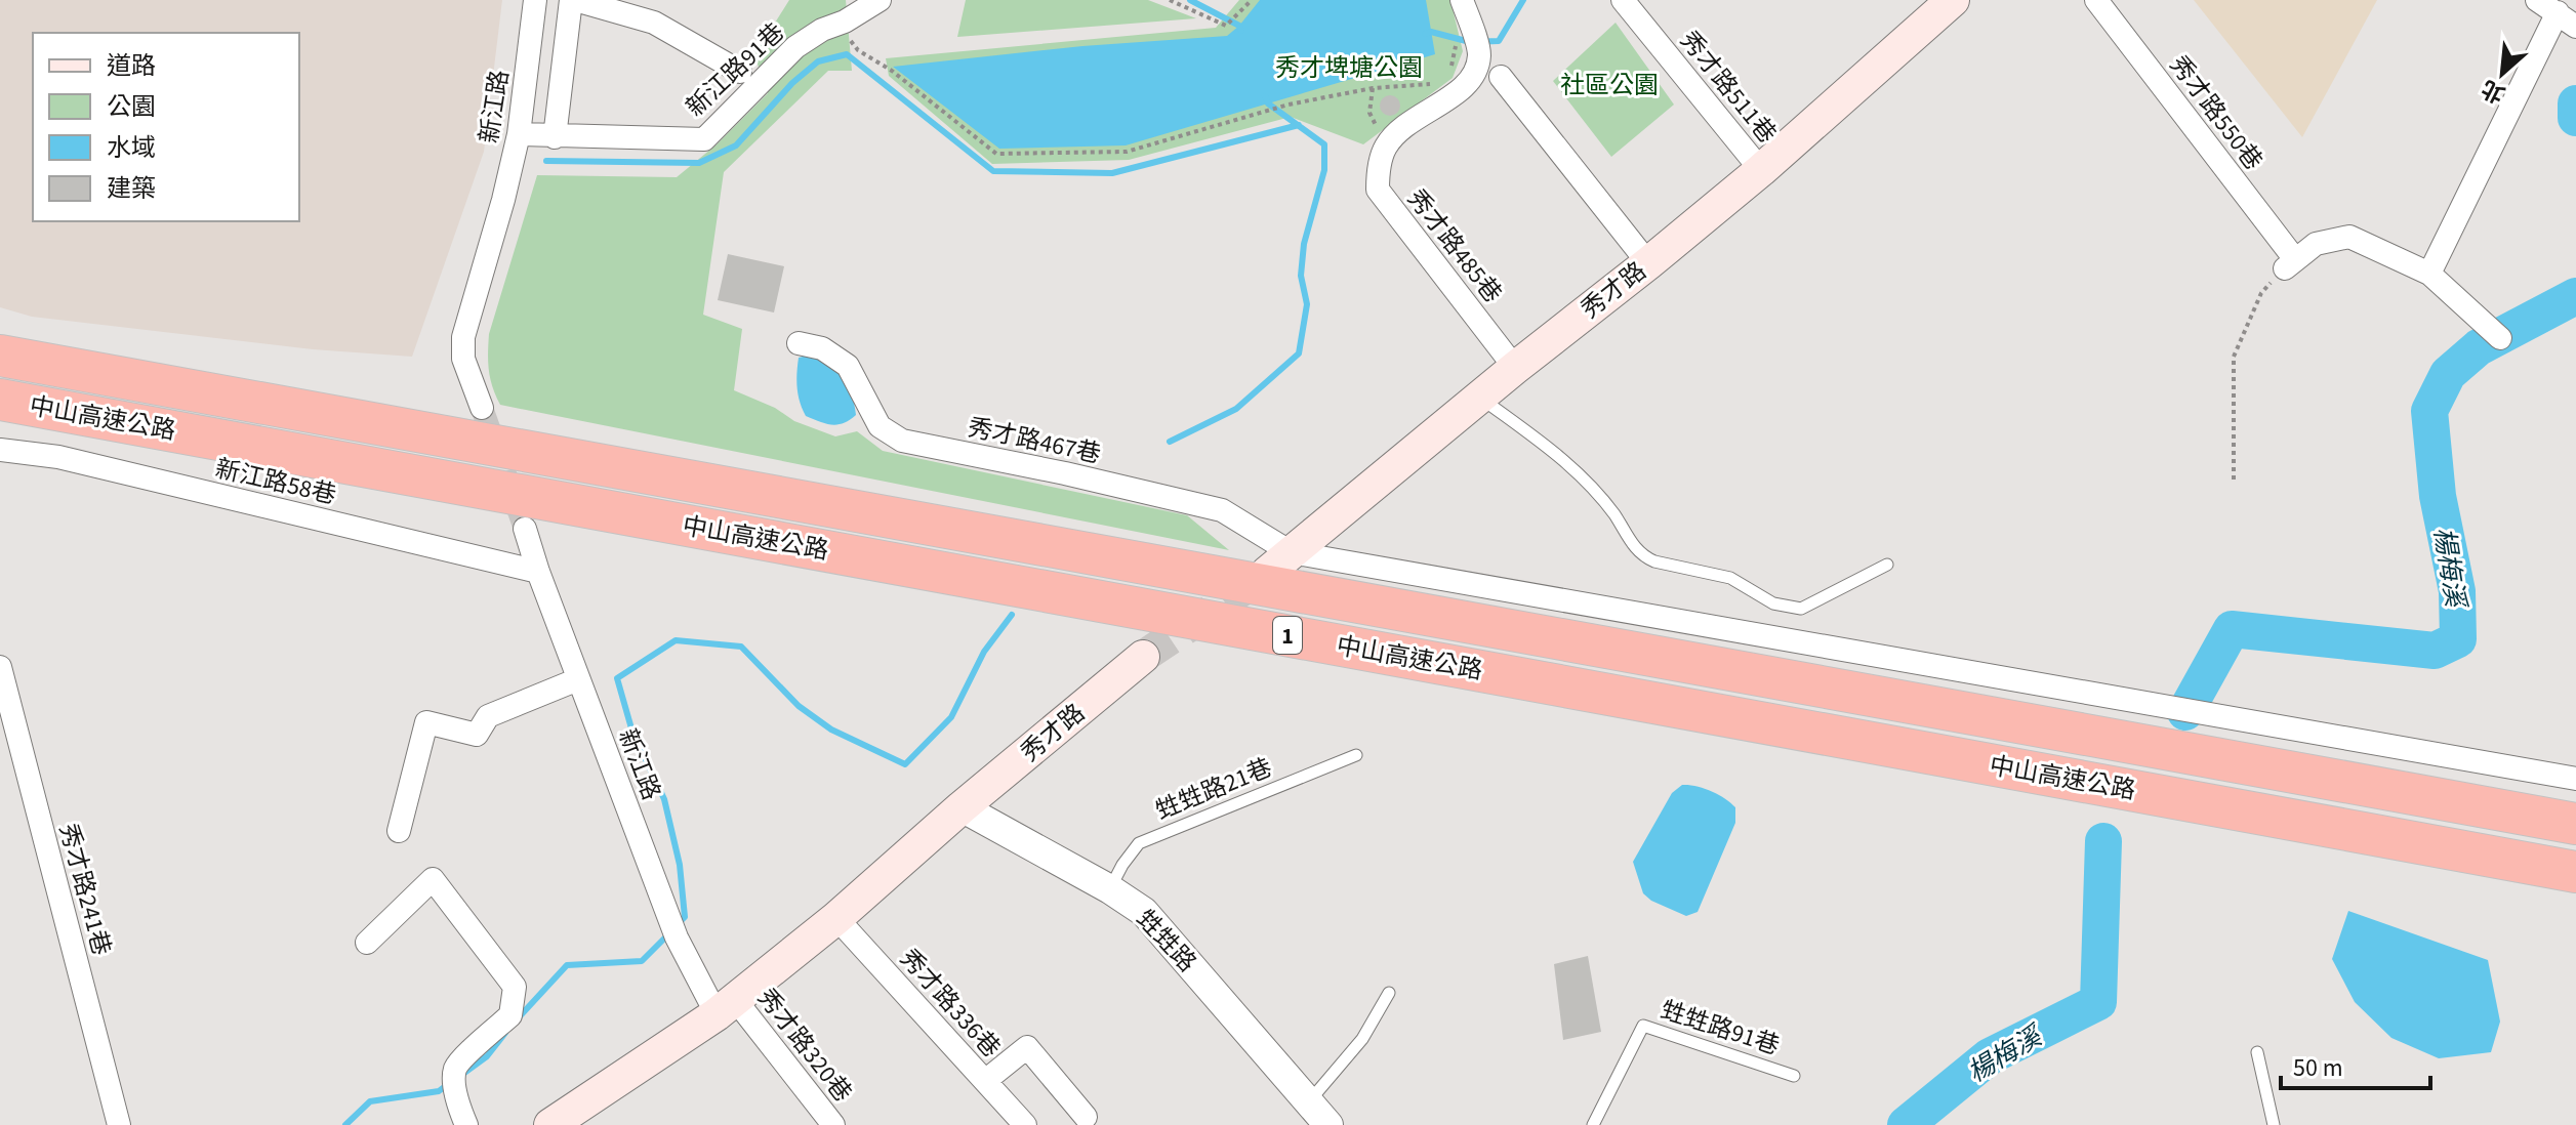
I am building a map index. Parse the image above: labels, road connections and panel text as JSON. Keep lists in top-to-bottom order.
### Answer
{
  "streets": {
    "highway": ["中山高速公路", "1"],
    "main road": ["秀才路"],
    "street": [
      "新江路91巷",
      "秀才路511巷",
      "新江路",
      "秀才路550巷",
      "秀才路485巷",
      "秀才路467巷",
      "新江路58巷",
      "秀才路241巷",
      "甡甡路",
      "秀才路336巷",
      "秀才路320巷"
    ],
    "lane": ["甡甡路21巷", "甡甡路91巷"]
  },
  "crossings": [
    ["新江路91巷", "新江路"],
    ["秀才路511巷", "秀才路"],
    ["新江路", "秀才路"],
    ["新江路", "新江路58巷"],
    ["新江路", "秀才路320巷"],
    ["秀才路485巷", "秀才路"],
    ["秀才路", "秀才路467巷"],
    ["秀才路", "甡甡路"],
    ["秀才路", "秀才路336巷"],
    ["秀才路", "秀才路320巷"],
    ["甡甡路21巷", "甡甡路"]
  ],
  "water": ["楊梅溪"],
  "parks": ["秀才埤塘公園", "社區公園"],
  "legend": [
    "道路",
    "公園",
    "水域",
    "建築"
  ],
  "scale_bar": "50 m",
  "north": "bottom left"
}
